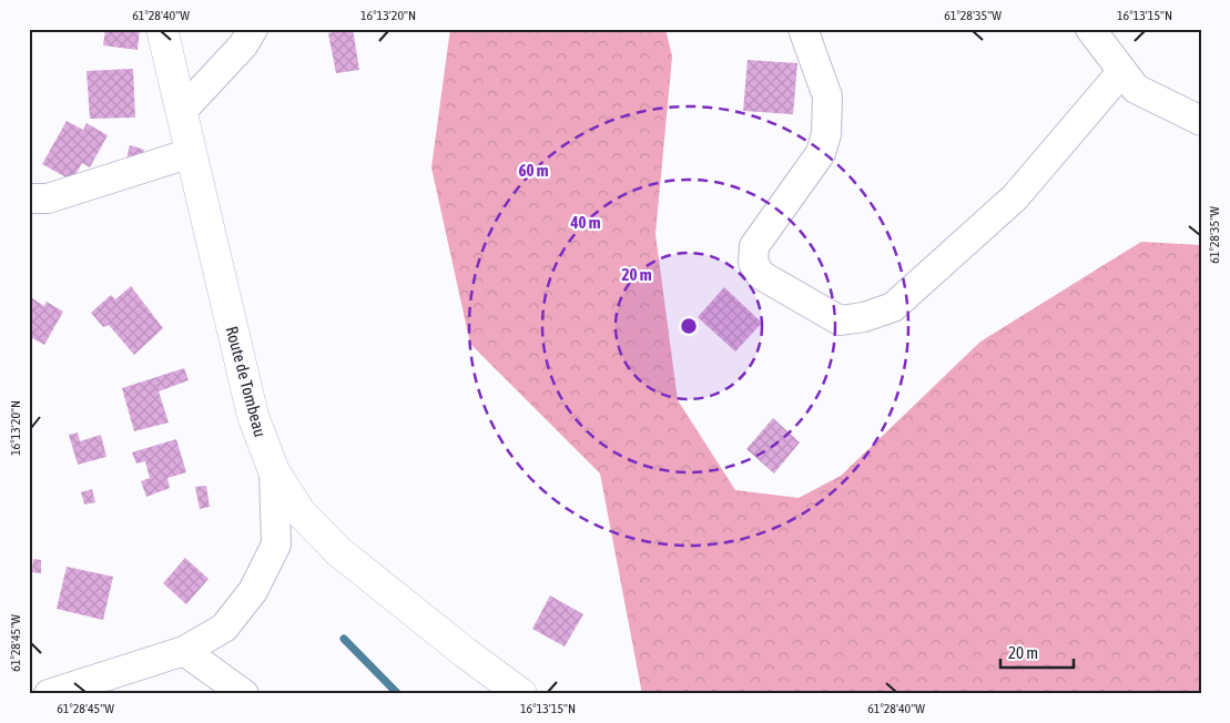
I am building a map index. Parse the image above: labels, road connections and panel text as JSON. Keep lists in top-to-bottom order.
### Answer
{
  "streets": {
    "main road": ["Route de Tombeau"]
  },
  "scale_bar": "20 m",
  "coordinates": [
    "61°28'40\"W",
    "16°13'20\"N",
    "61°28'35\"W",
    "16°13'15\"N",
    "61°28'45\"W"
  ],
  "rings": ["60 m", "40 m", "20 m"]
}
